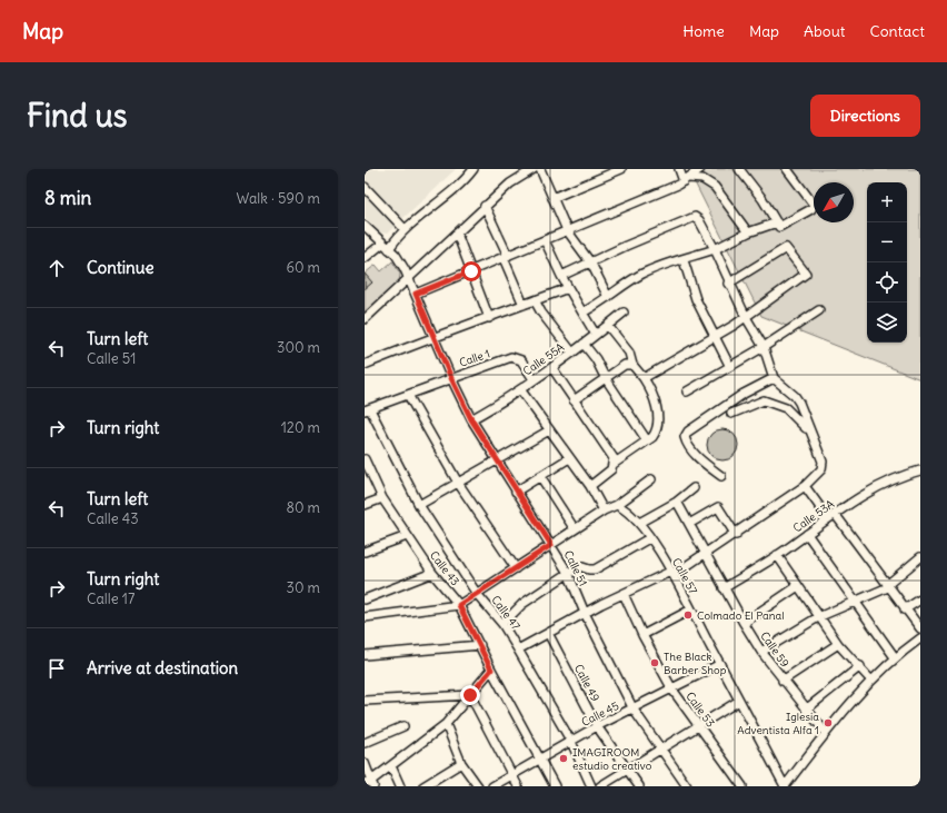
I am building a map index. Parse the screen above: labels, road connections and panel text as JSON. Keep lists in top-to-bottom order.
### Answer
{
  "streets": {
    "street": [
      "Calle 1",
      "Calle 55A",
      "Calle 53A",
      "Calle 43",
      "Calle 51",
      "Calle 57",
      "Calle 47",
      "Calle 59",
      "Calle 49",
      "Calle 53",
      "Calle 45"
    ]
  },
  "crossings": [
    ["Calle 1", "Calle 55A"],
    ["Calle 1", "Calle 51"],
    ["Calle 1", "Calle 47"],
    ["Calle 55A", "Calle 51"],
    ["Calle 53A", "Calle 59"],
    ["Calle 43", "Calle 45"],
    ["Calle 51", "Calle 45"],
    ["Calle 57", "Calle 45"],
    ["Calle 47", "Calle 45"],
    ["Calle 49", "Calle 45"],
    ["Calle 53", "Calle 45"]
  ],
  "places": [
    "Colmado El Panal",
    "The Black Barber Shop",
    "Iglesia Adventista Alfa 1",
    "IMAGIROOM estudio creativo"
  ],
  "north": "bottom left",
  "page": {
    "header": "Map",
    "nav": [
      "Home",
      "Map",
      "About",
      "Contact"
    ],
    "buttons": "Directions",
    "title": "Find us",
    "heading": ["8 min", "Walk · 590 m"],
    "map_buttons": ["+", "−"],
    "list": [
      ["Continue", "60 m"],
      ["Turn left", "Calle 51", "300 m"],
      ["Turn right", "120 m"],
      ["Turn left", "Calle 43", "80 m"],
      ["Turn right", "Calle 17", "30 m"],
      "Arrive at destination"
    ]
  }
}
